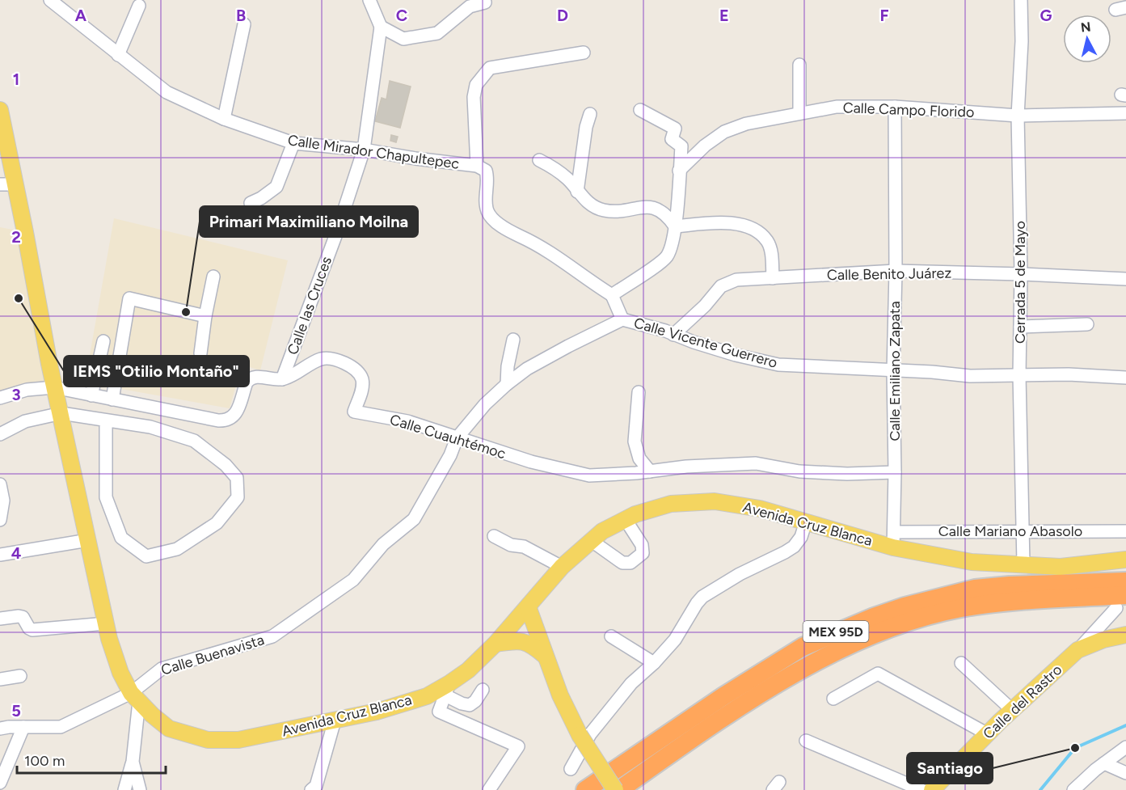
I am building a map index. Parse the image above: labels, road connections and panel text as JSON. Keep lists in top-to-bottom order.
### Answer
{
  "streets": {
    "highway": ["MEX 95D"],
    "main road": ["Avenida Cruz Blanca", "Calle del Rastro"],
    "street": [
      "Calle Campo Florido",
      "Calle Mirador Chapultepec",
      "Calle Benito Juárez",
      "Cerrada 5 de Mayo",
      "Calle las Cruces",
      "Calle Vicente Guerrero",
      "Calle Emiliano Zapata",
      "Calle Cuauhtémoc",
      "Calle Mariano Abasolo",
      "Calle Buenavista"
    ]
  },
  "crossings": [
    ["Calle Campo Florido", "Cerrada 5 de Mayo"],
    ["Calle Campo Florido", "Calle Emiliano Zapata"],
    ["Calle Mirador Chapultepec", "Calle las Cruces"],
    ["Calle Benito Juárez", "Cerrada 5 de Mayo"],
    ["Calle Benito Juárez", "Calle Vicente Guerrero"],
    ["Calle Benito Juárez", "Calle Emiliano Zapata"],
    ["Cerrada 5 de Mayo", "Calle Vicente Guerrero"],
    ["Cerrada 5 de Mayo", "Avenida Cruz Blanca"],
    ["Cerrada 5 de Mayo", "Calle Mariano Abasolo"],
    ["Calle las Cruces", "Calle Cuauhtémoc"],
    ["Calle Vicente Guerrero", "Calle Emiliano Zapata"],
    ["Calle Vicente Guerrero", "Calle Cuauhtémoc"],
    ["Calle Vicente Guerrero", "Calle Buenavista"],
    ["Calle Emiliano Zapata", "Calle Cuauhtémoc"],
    ["Calle Emiliano Zapata", "Avenida Cruz Blanca"],
    ["Calle Emiliano Zapata", "Calle Mariano Abasolo"],
    ["Avenida Cruz Blanca", "Calle Mariano Abasolo"],
    ["Avenida Cruz Blanca", "Calle Buenavista"]
  ],
  "places": ["IEMS \"Otilio Montaño\"", "Primari Maximiliano Moilna", "Santiago"],
  "scale_bar": "100 m",
  "north": "top",
  "grid": {
    "columns": [
      "A",
      "B",
      "C",
      "D",
      "E",
      "F",
      "G"
    ],
    "rows": [
      "1",
      "2",
      "3",
      "4",
      "5"
    ]
  }
}
